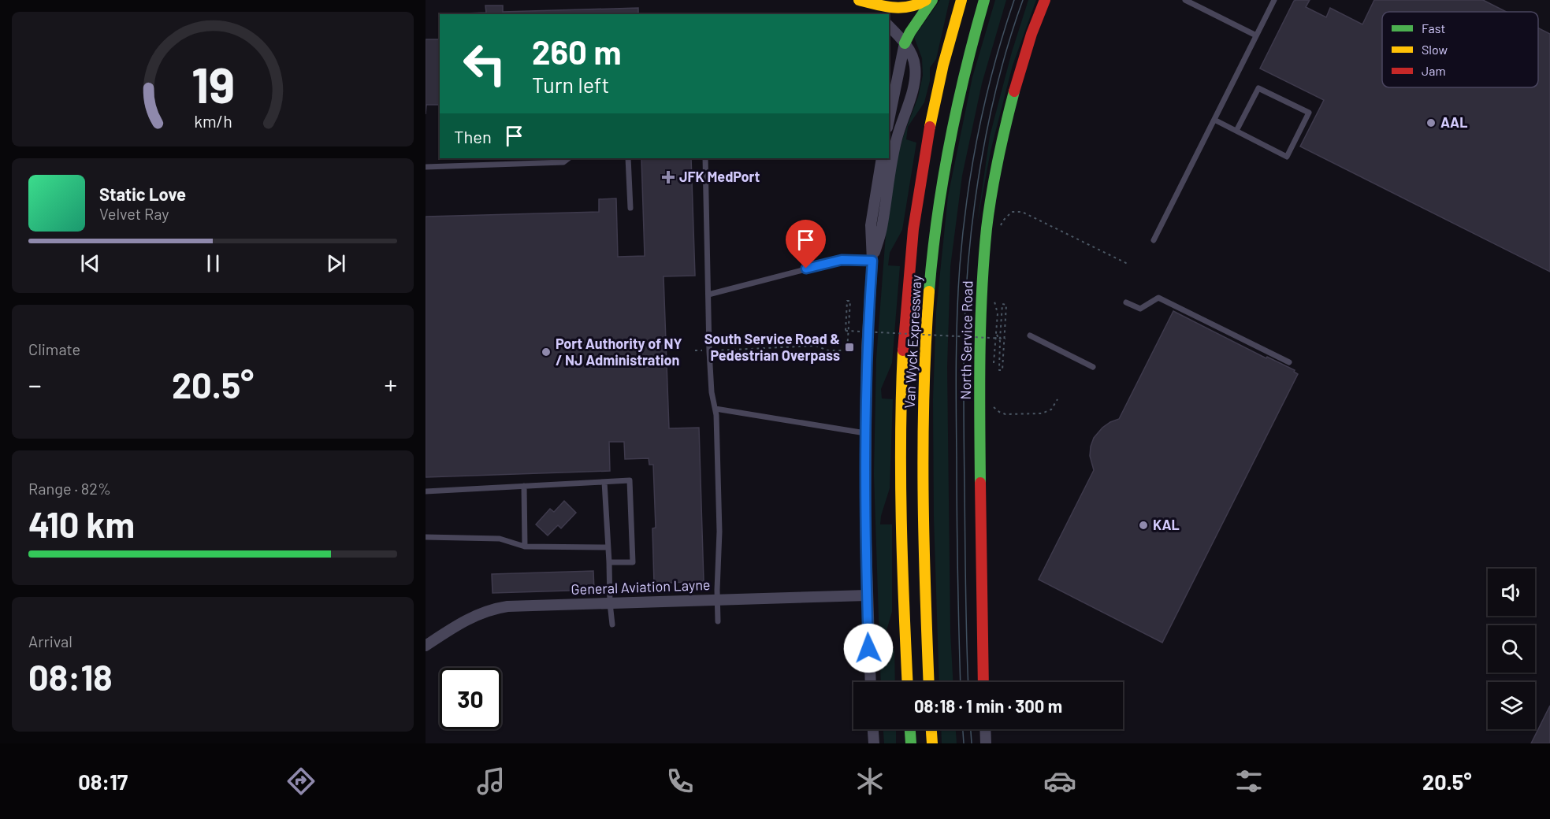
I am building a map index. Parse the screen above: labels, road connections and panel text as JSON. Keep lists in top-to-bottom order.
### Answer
{
  "streets": {
    "main road": ["North Service Road", "Van Wyck Expressway"],
    "street": ["General Aviation Layne"]
  },
  "places": {
    "other": ["AAL", "Port Authority of NY / NJ Administration", "KAL"],
    "health": ["JFK MedPort"],
    "transit": ["South Service Road & Pedestrian Overpass"]
  },
  "legend": ["Fast", "Slow", "Jam"],
  "page": {
    "turn": ["260 m", "Turn left"],
    "then": "Then",
    "song": ["Static Love", "Velvet Ray"],
    "tile": [
      "Climate",
      ["Range · 82%", "410 km"],
      ["Arrival", "08:18"]
    ],
    "heat": ["−", "20.5°", "+"],
    "limit": "30",
    "trip": "08:18 · 1 min · 300 m",
    "tabs": ["08:17", "20.5°"],
    "gauge": ["19", "km/h"]
  }
}
